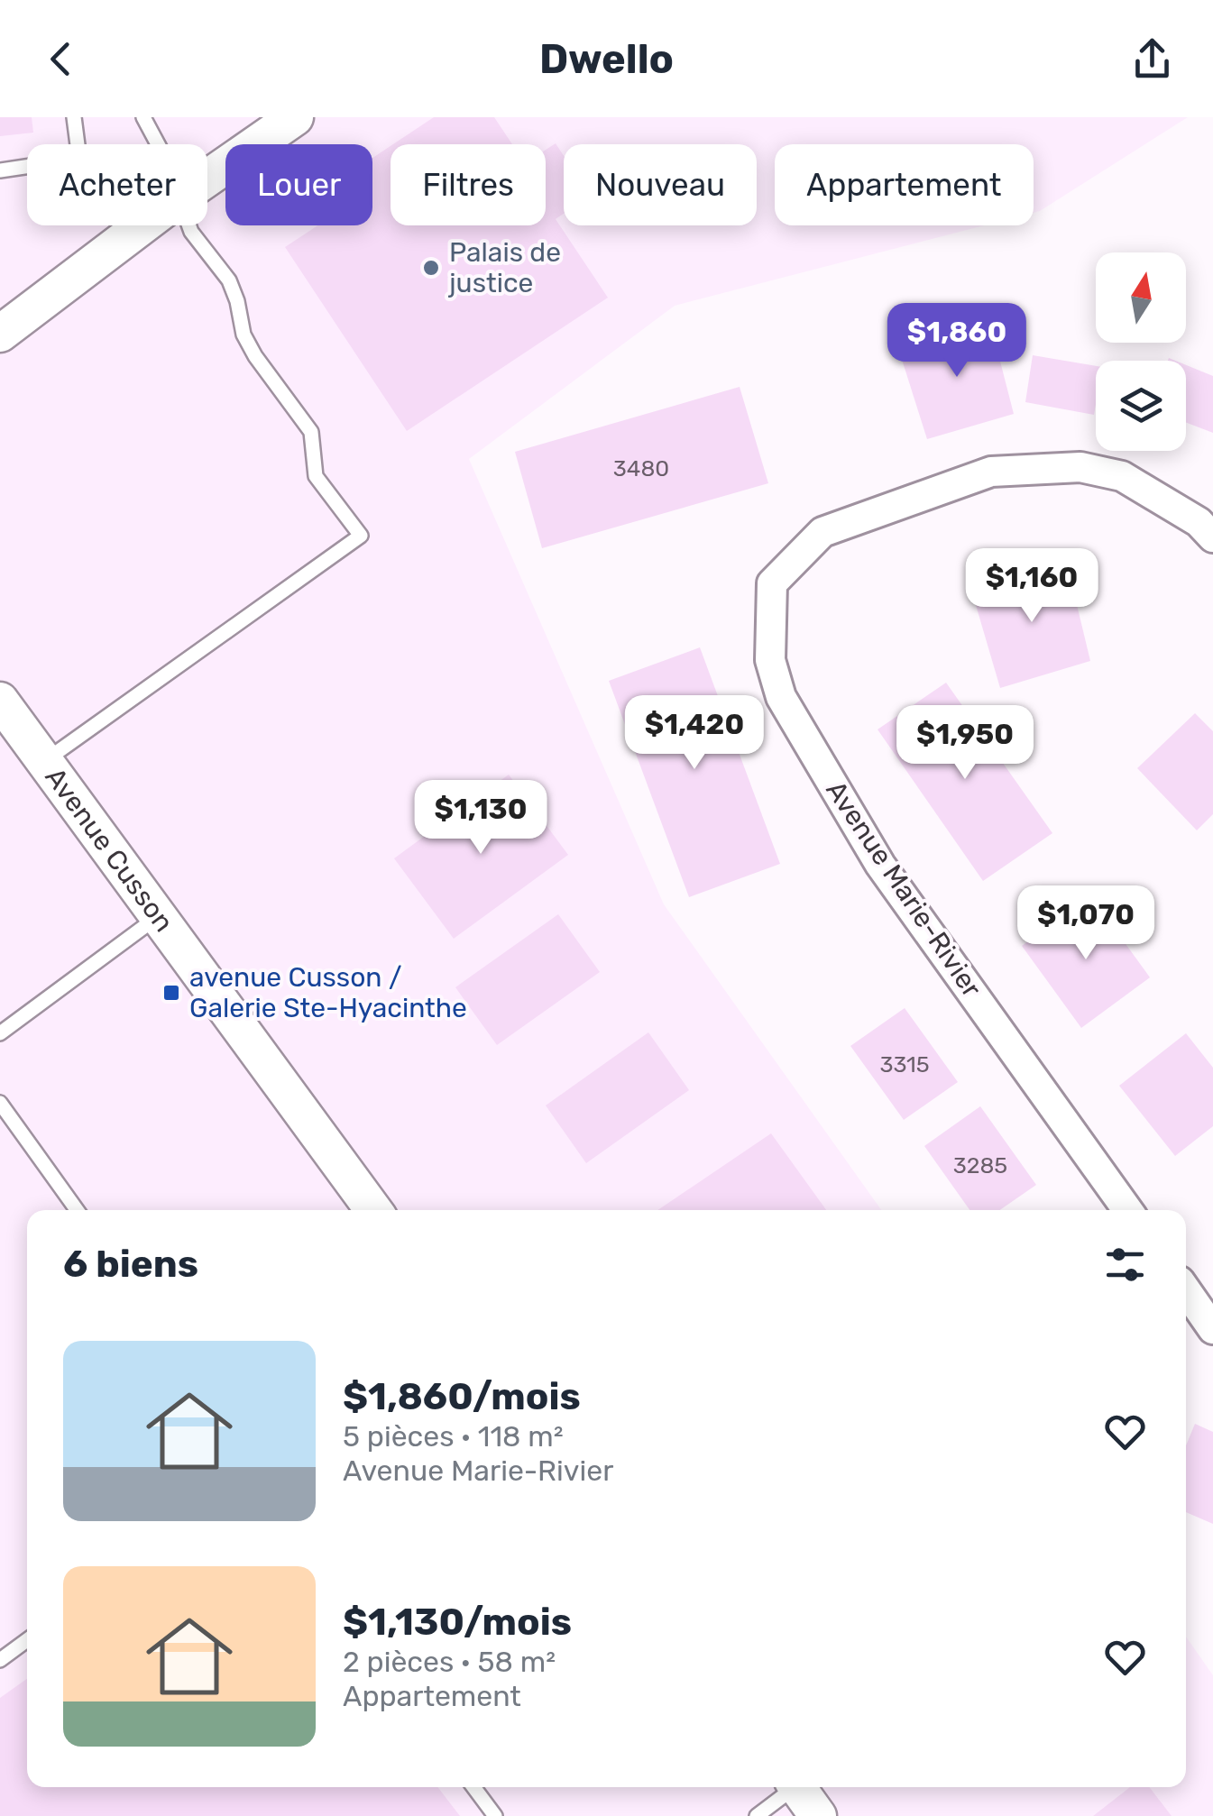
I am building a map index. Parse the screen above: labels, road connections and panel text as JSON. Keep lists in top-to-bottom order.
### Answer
{
  "streets": {
    "street": ["Avenue Cusson", "Avenue Marie-Rivier"]
  },
  "places": {
    "other": ["Palais de justice"],
    "transit": ["avenue Cusson / Galerie Ste-Hyacinthe"]
  },
  "house_numbers": ["3480", "3315", "3285"],
  "north": "top",
  "page": {
    "header": "Dwello",
    "chip": [
      "Acheter",
      "Louer",
      "Filtres",
      "Nouveau",
      "Appartement"
    ],
    "price": [
      "$1,860",
      "$1,160",
      "$1,420",
      "$1,950",
      "$1,130",
      "$1,070"
    ],
    "heading": "6 biens",
    "list": [
      {
        "name": "$1,860/mois",
        "note": "5 pièces · 118 m² · Avenue Marie-Rivier"
      },
      {
        "name": "$1,130/mois",
        "note": "2 pièces · 58 m² · Appartement"
      }
    ]
  }
}
